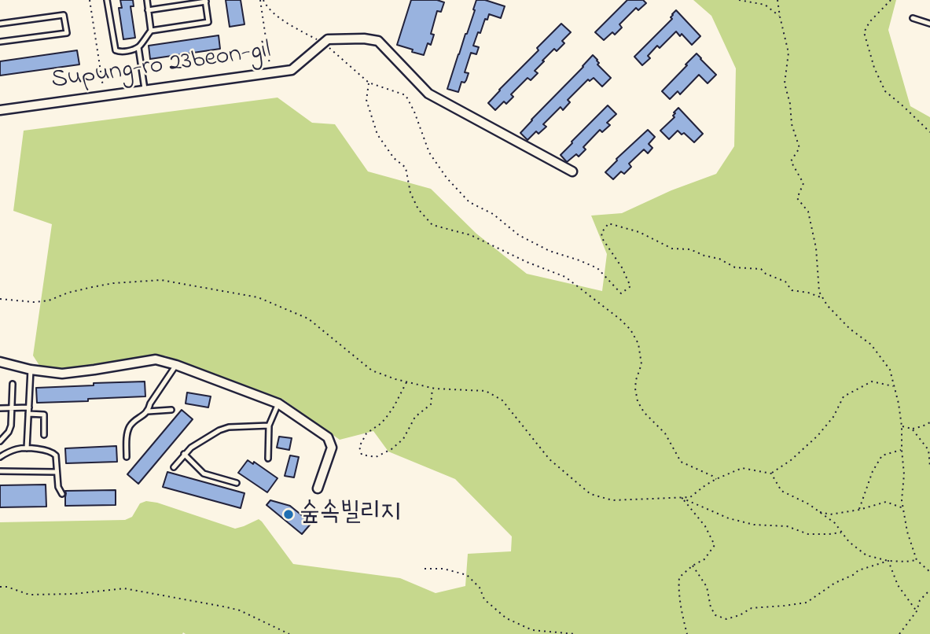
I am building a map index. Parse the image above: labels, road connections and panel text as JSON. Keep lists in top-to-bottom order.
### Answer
{
  "streets": {
    "street": ["Supung-ro 23beon-gil"]
  },
  "places": ["숲속빌리지"]
}
